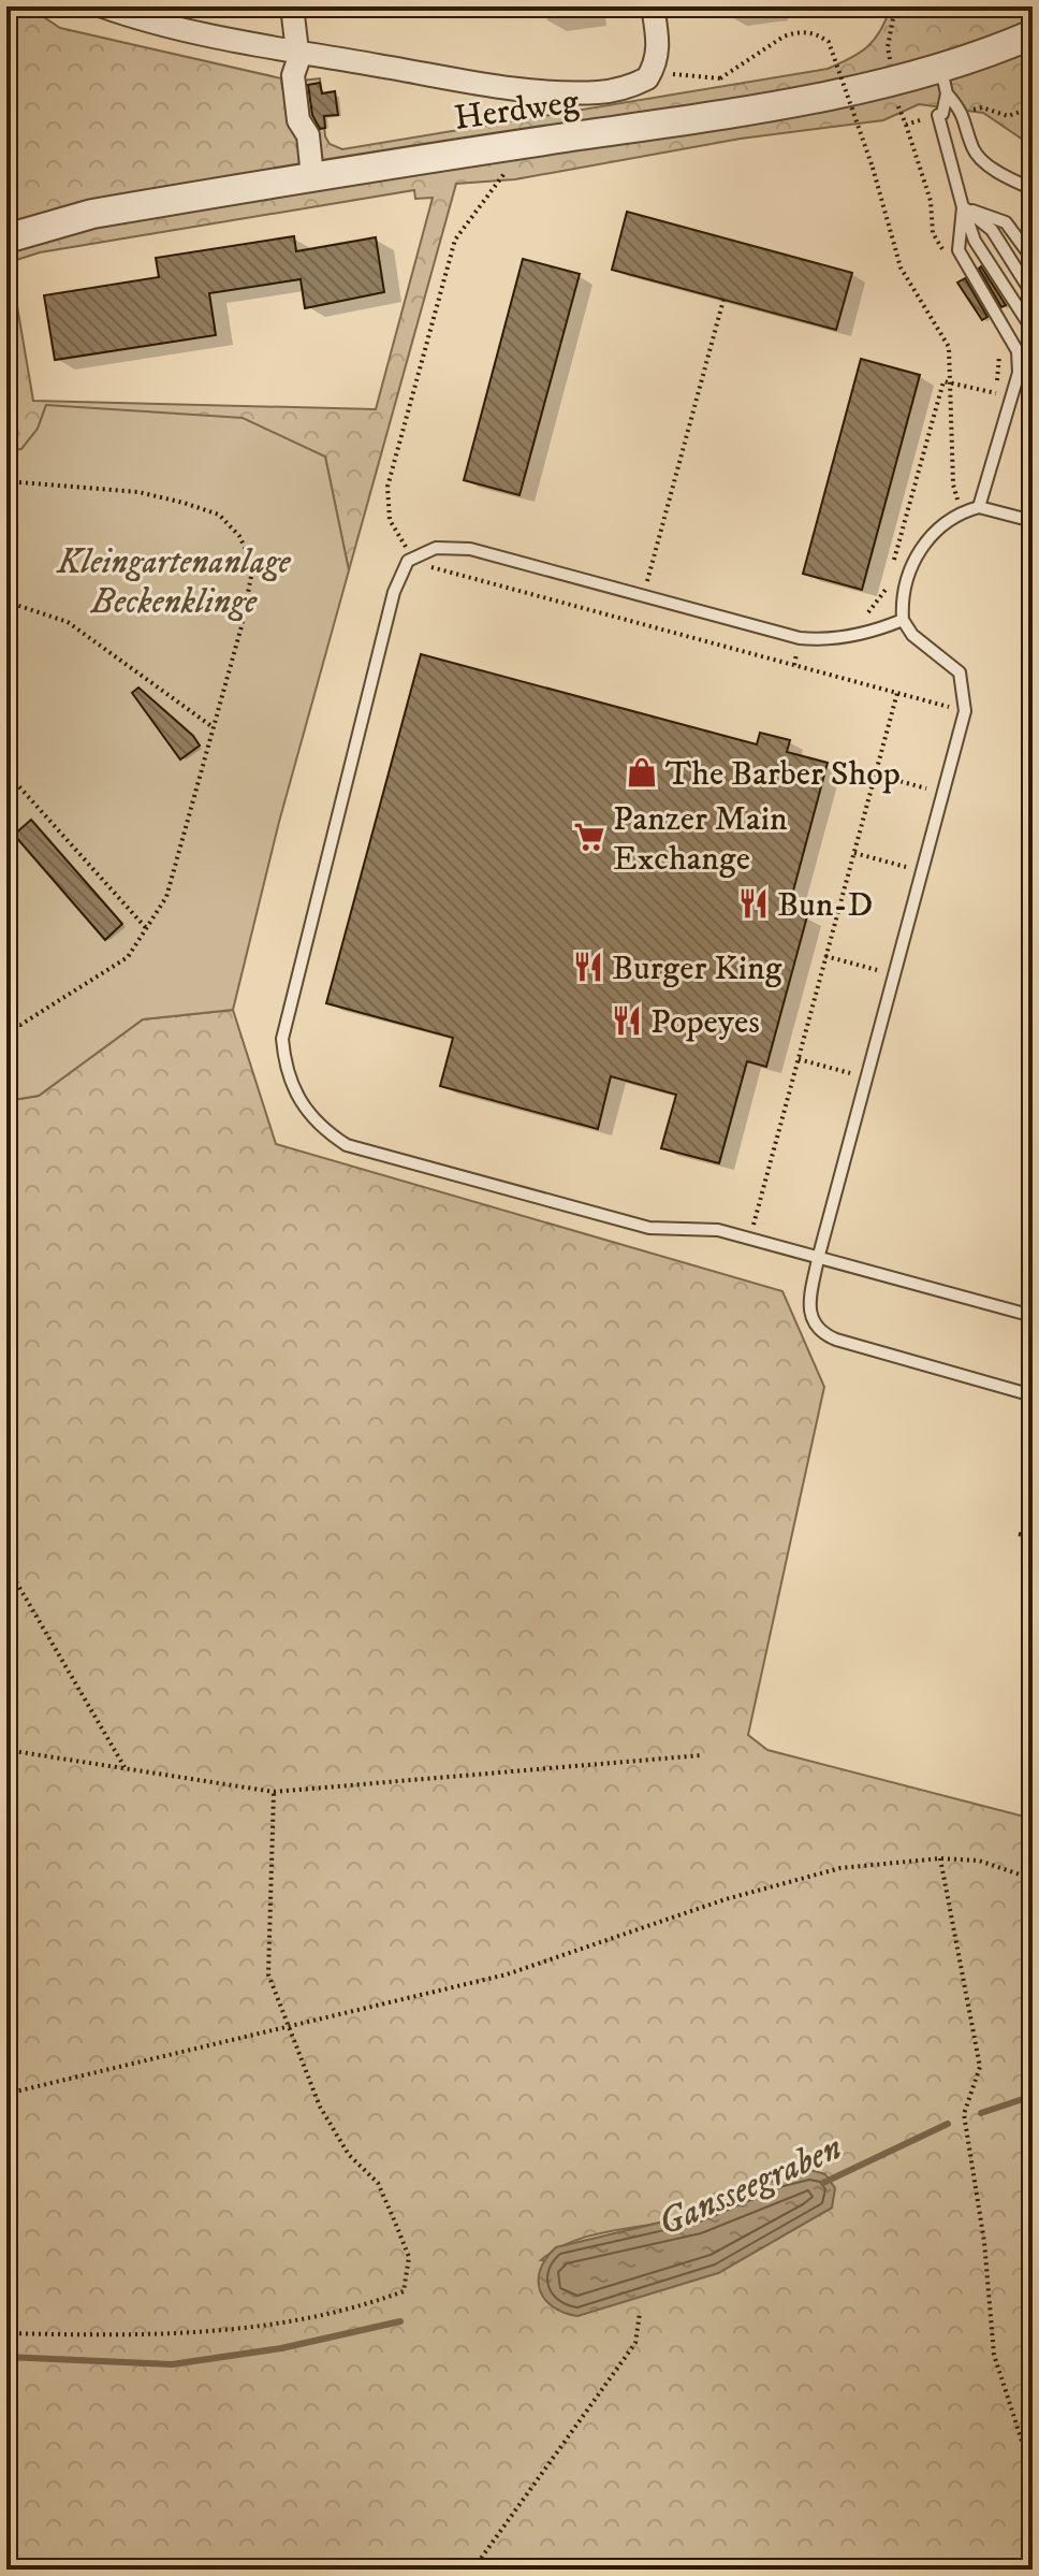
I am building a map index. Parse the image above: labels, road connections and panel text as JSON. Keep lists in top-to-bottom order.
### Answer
{
  "streets": {
    "street": ["Herdweg"]
  },
  "water": ["Gansseegraben"],
  "parks": ["Kleingartenanlage Beckenklinge"],
  "places": {
    "shop": ["The Barber Shop"],
    "supermarket": ["Panzer Main Exchange"],
    "restaurant": ["Bun-D", "Burger King", "Popeyes"]
  }
}
